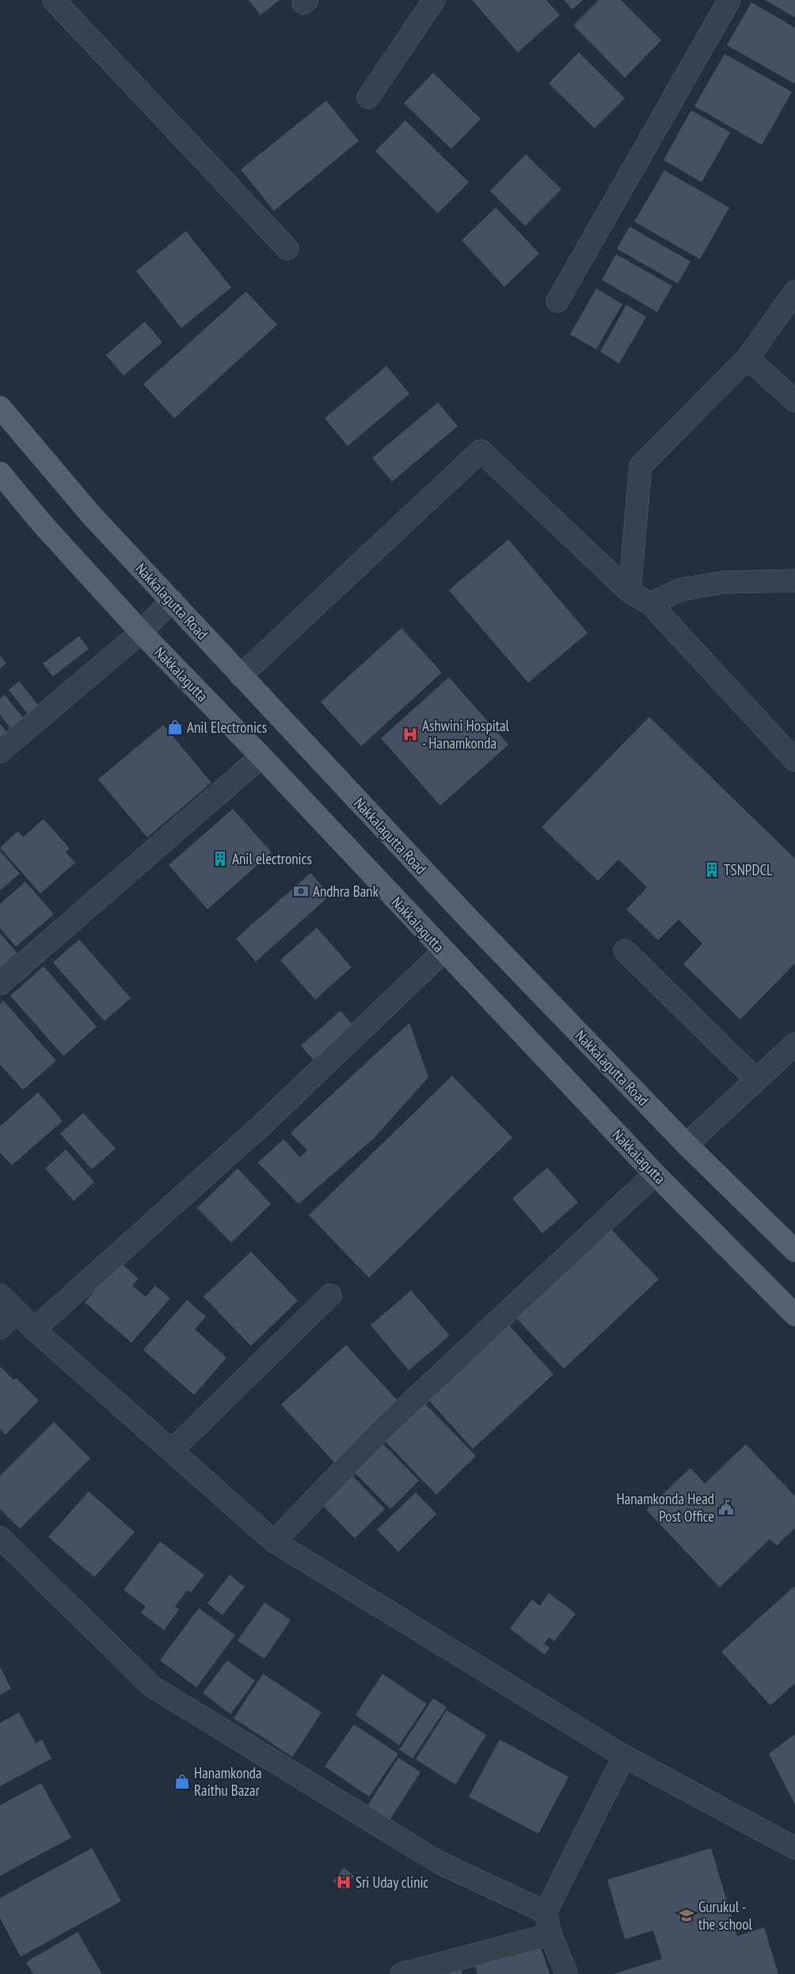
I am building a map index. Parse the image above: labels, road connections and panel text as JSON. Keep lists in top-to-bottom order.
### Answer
{
  "streets": {
    "main road": ["Nakkalagutta Road", "Nakkalagutta"]
  },
  "places": {
    "shop": ["Anil Electronics", "Hanamkonda Raithu Bazar"],
    "hospital": ["Ashwini Hospital - Hanamkonda", "Sri Uday clinic"],
    "building": ["Anil electronics", "TSNPDCL"],
    "bank": ["Andhra Bank"],
    "public building": ["Hanamkonda Head Post Office"],
    "school or university": ["Gurukul - the school"]
  }
}
